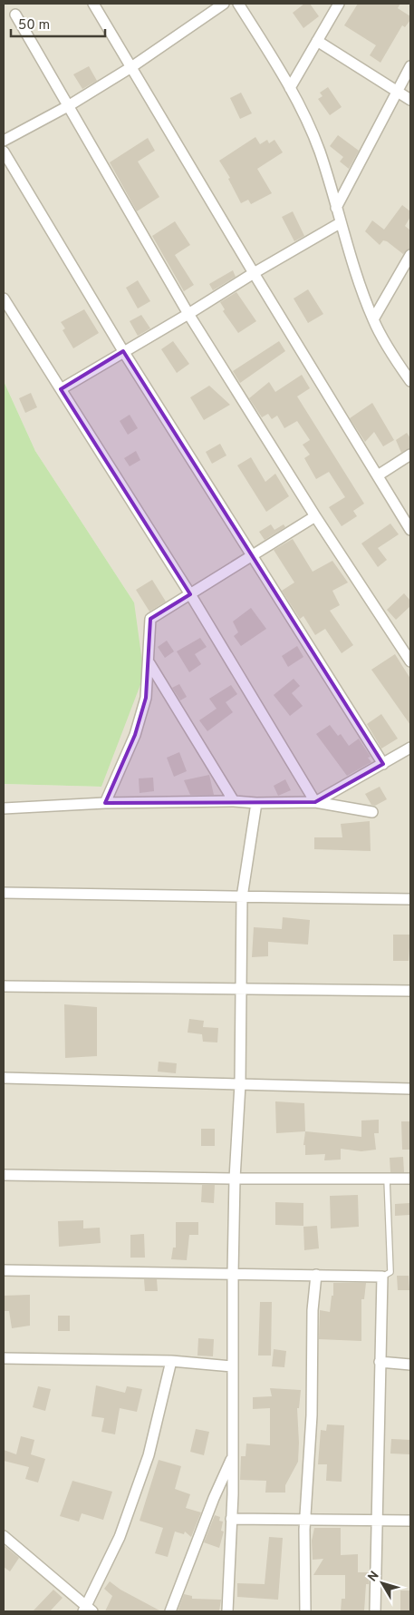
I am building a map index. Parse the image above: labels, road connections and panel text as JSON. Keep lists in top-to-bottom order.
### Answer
{
  "scale_bar": "50 m",
  "north": "top left"
}
